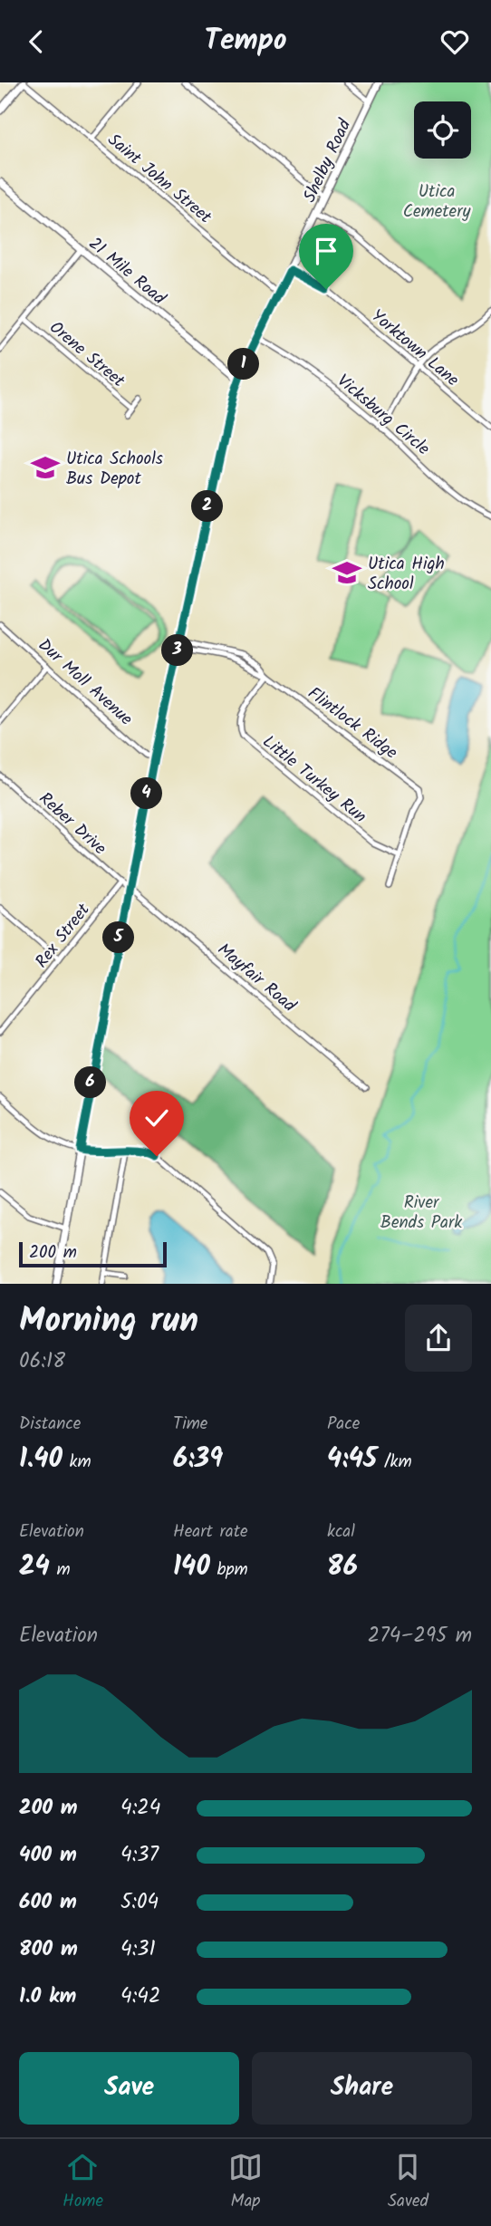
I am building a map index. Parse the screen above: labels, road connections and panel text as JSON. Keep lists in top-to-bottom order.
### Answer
{
  "streets": {
    "street": [
      "Shelby Road",
      "Saint John Street",
      "21 Mile Road",
      "Yorktown Lane",
      "Orene Street",
      "Vicksburg Circle",
      "Dur Moll Avenue",
      "Flintlock Ridge",
      "Little Turkey Run",
      "Reber Drive",
      "Rex Street",
      "Mayfair Road"
    ]
  },
  "crossings": [
    ["Shelby Road", "Saint John Street"],
    ["Shelby Road", "21 Mile Road"],
    ["Shelby Road", "Yorktown Lane"],
    ["Shelby Road", "Vicksburg Circle"],
    ["Shelby Road", "Dur Moll Avenue"],
    ["Shelby Road", "Flintlock Ridge"],
    ["Shelby Road", "Reber Drive"],
    ["Shelby Road", "Mayfair Road"],
    ["Flintlock Ridge", "Little Turkey Run"],
    ["Reber Drive", "Rex Street"],
    ["Reber Drive", "Mayfair Road"]
  ],
  "parks": ["Utica Cemetery", "River Bends Park"],
  "places": {
    "school or university": ["Utica Schools Bus Depot", "Utica High School"]
  },
  "scale_bar": "200 m",
  "page": {
    "header": "Tempo",
    "pins": [
      "1",
      "2",
      "3",
      "4",
      "5",
      "6"
    ],
    "scale": "200 m",
    "heading": ["Morning run", "06:18"],
    "stats": [
      ["Distance", "1.40 km"],
      ["Time", "6:39"],
      ["Pace", "4:45 /km"],
      ["Elevation", "24 m"],
      ["Heart rate", "140 bpm"],
      ["kcal", "86"]
    ],
    "chart": ["Elevation", "274–295 m"],
    "list": [
      {
        "name": "200 m",
        "note": "4:24"
      },
      {
        "name": "400 m",
        "note": "4:37"
      },
      {
        "name": "600 m",
        "note": "5:04"
      },
      {
        "name": "800 m",
        "note": "4:31"
      },
      {
        "name": "1.0 km",
        "note": "4:42"
      }
    ],
    "buttons": ["Save", "Share"],
    "tabs": ["Home", "Map", "Saved"]
  }
}
